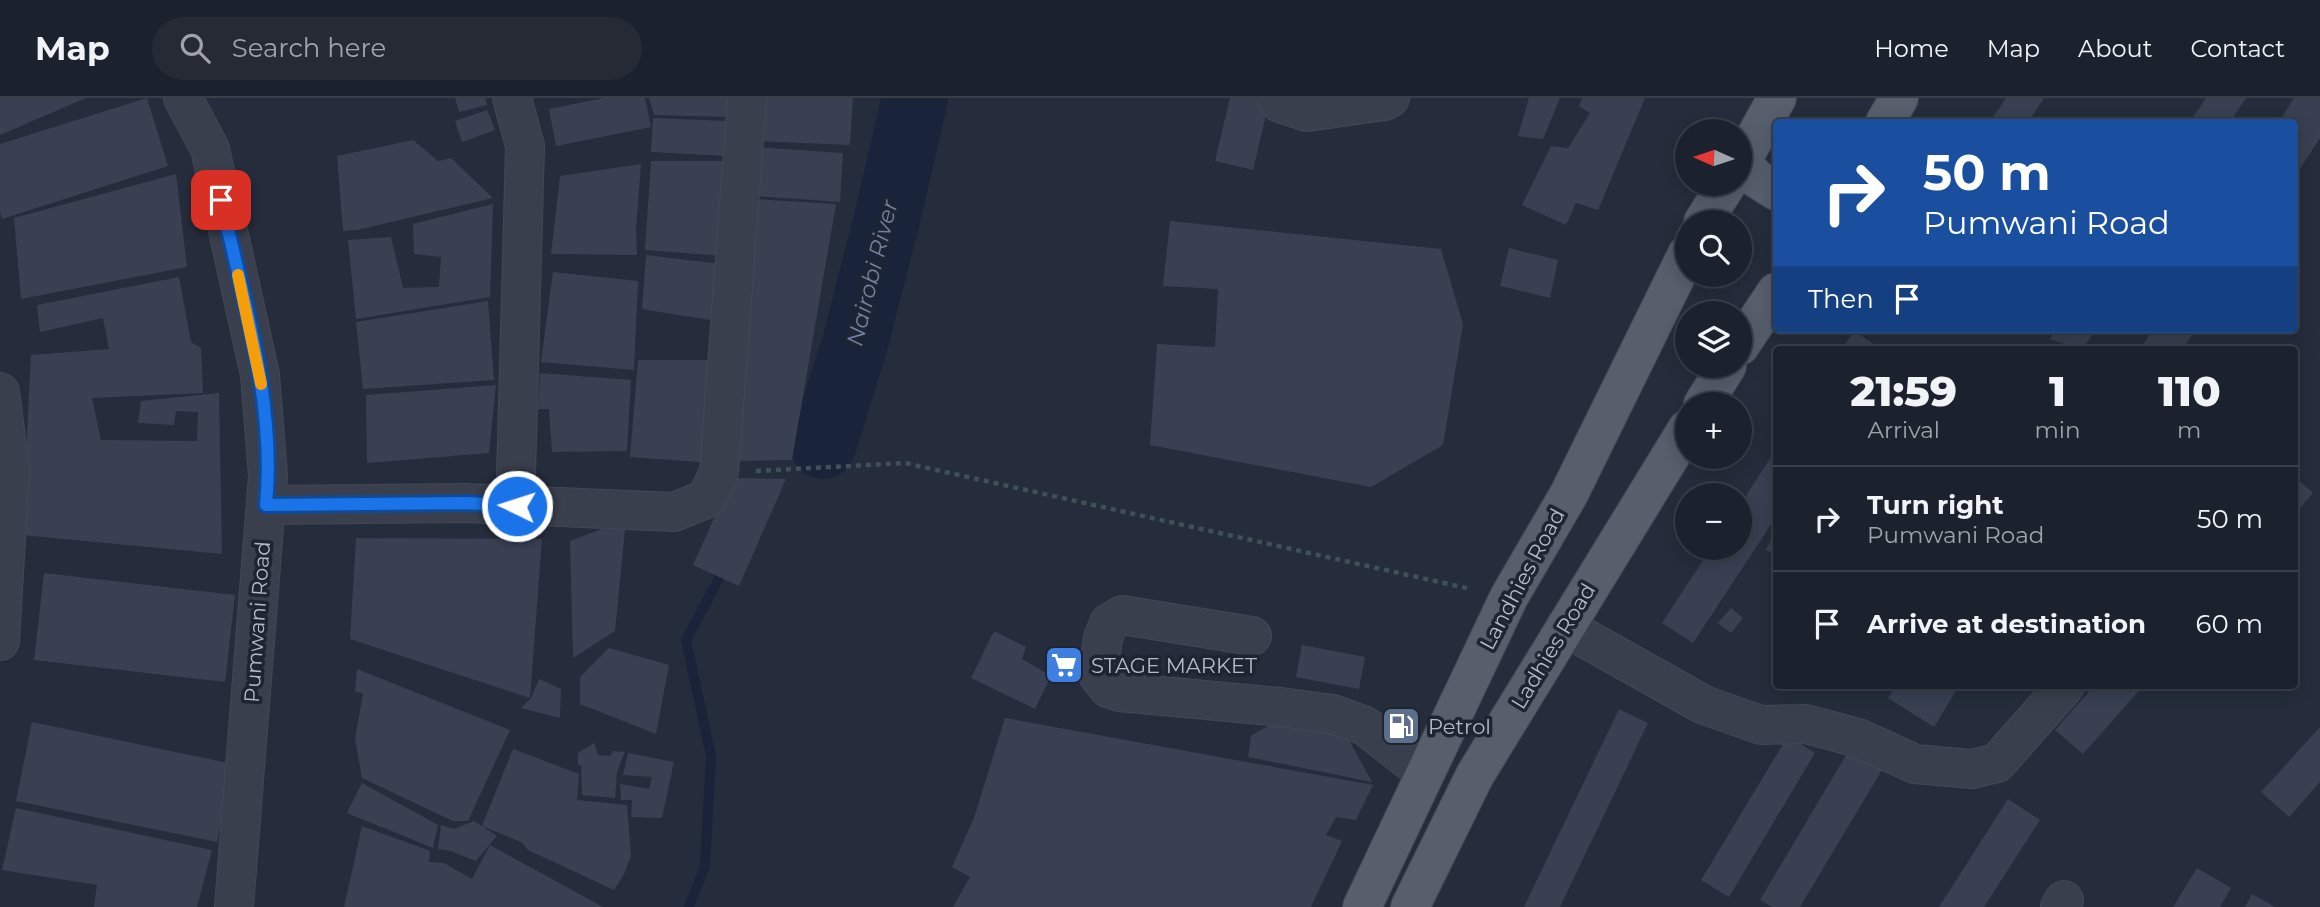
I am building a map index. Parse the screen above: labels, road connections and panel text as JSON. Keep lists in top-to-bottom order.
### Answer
{
  "streets": {
    "main road": ["Landhies Road", "Ladhies Road"],
    "street": ["Pumwani Road"]
  },
  "water": ["Nairobi River"],
  "places": {
    "supermarket": ["STAGE MARKET"],
    "fuel station": ["Petrol"]
  },
  "north": "left",
  "page": {
    "header": "Map",
    "search": "Search here",
    "nav": [
      "Home",
      "Map",
      "About",
      "Contact"
    ],
    "map_buttons": ["+", "−"],
    "turn": ["50 m", "Pumwani Road"],
    "then": "Then",
    "eta": [
      "21:59",
      "Arrival",
      "1",
      "min",
      "110",
      "m"
    ],
    "list": [
      {
        "name": "Turn right",
        "note": "Pumwani Road",
        "value": "50 m"
      },
      {
        "name": "Arrive at destination",
        "value": "60 m"
      }
    ]
  }
}
